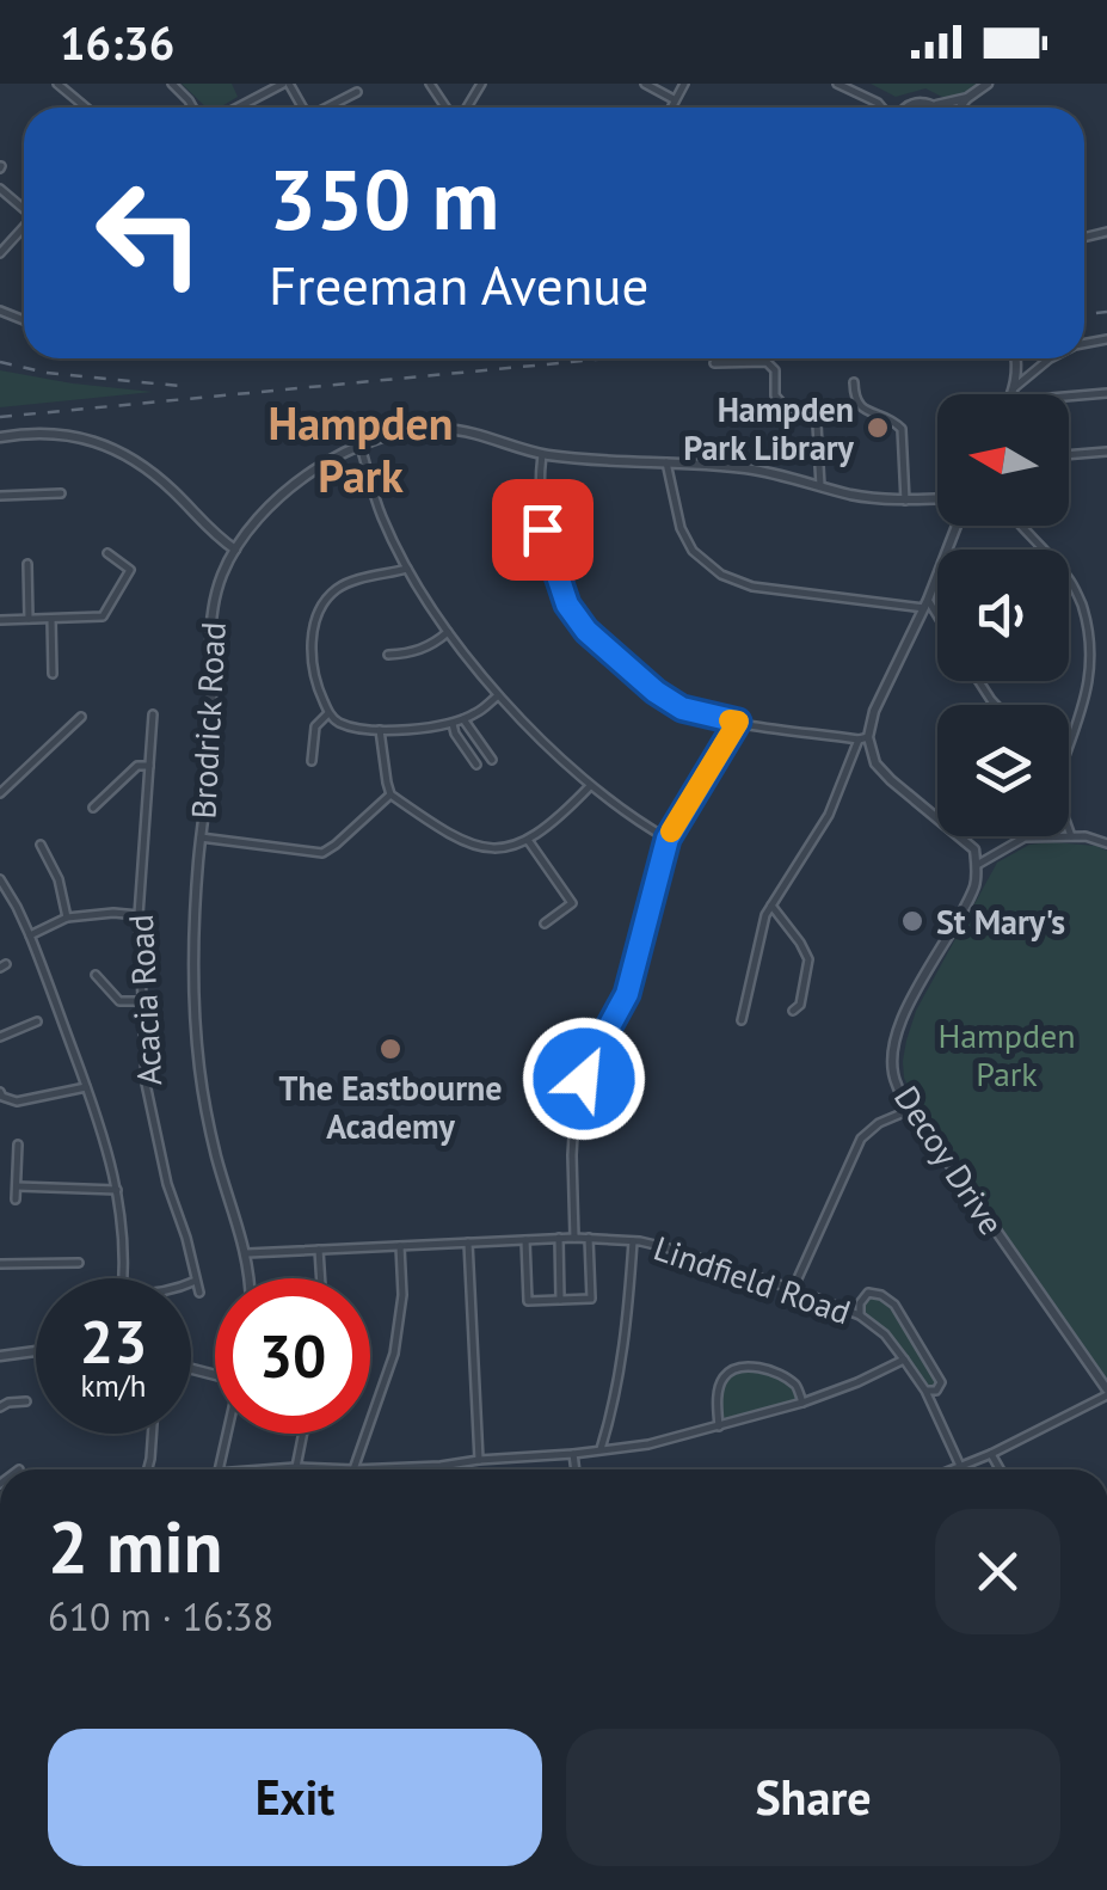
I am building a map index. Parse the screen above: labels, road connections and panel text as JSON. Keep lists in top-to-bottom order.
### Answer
{
  "streets": {
    "street": [
      "Brodrick Road",
      "Acacia Road",
      "Decoy Drive",
      "Lindfield Road"
    ]
  },
  "crossings": [
    ["Brodrick Road", "Lindfield Road"]
  ],
  "districts": ["Hampden Park"],
  "parks": ["Hampden Park"],
  "places": ["Hampden Park Library", "St Mary's", "The Eastbourne Academy"],
  "north": "left",
  "page": {
    "status": "16:36",
    "turn": ["350 m", "Freeman Avenue"],
    "speed": "23 km/h",
    "limit": "30",
    "heading": ["2 min", "610 m · 16:38"],
    "buttons": ["Exit", "Share"]
  }
}
